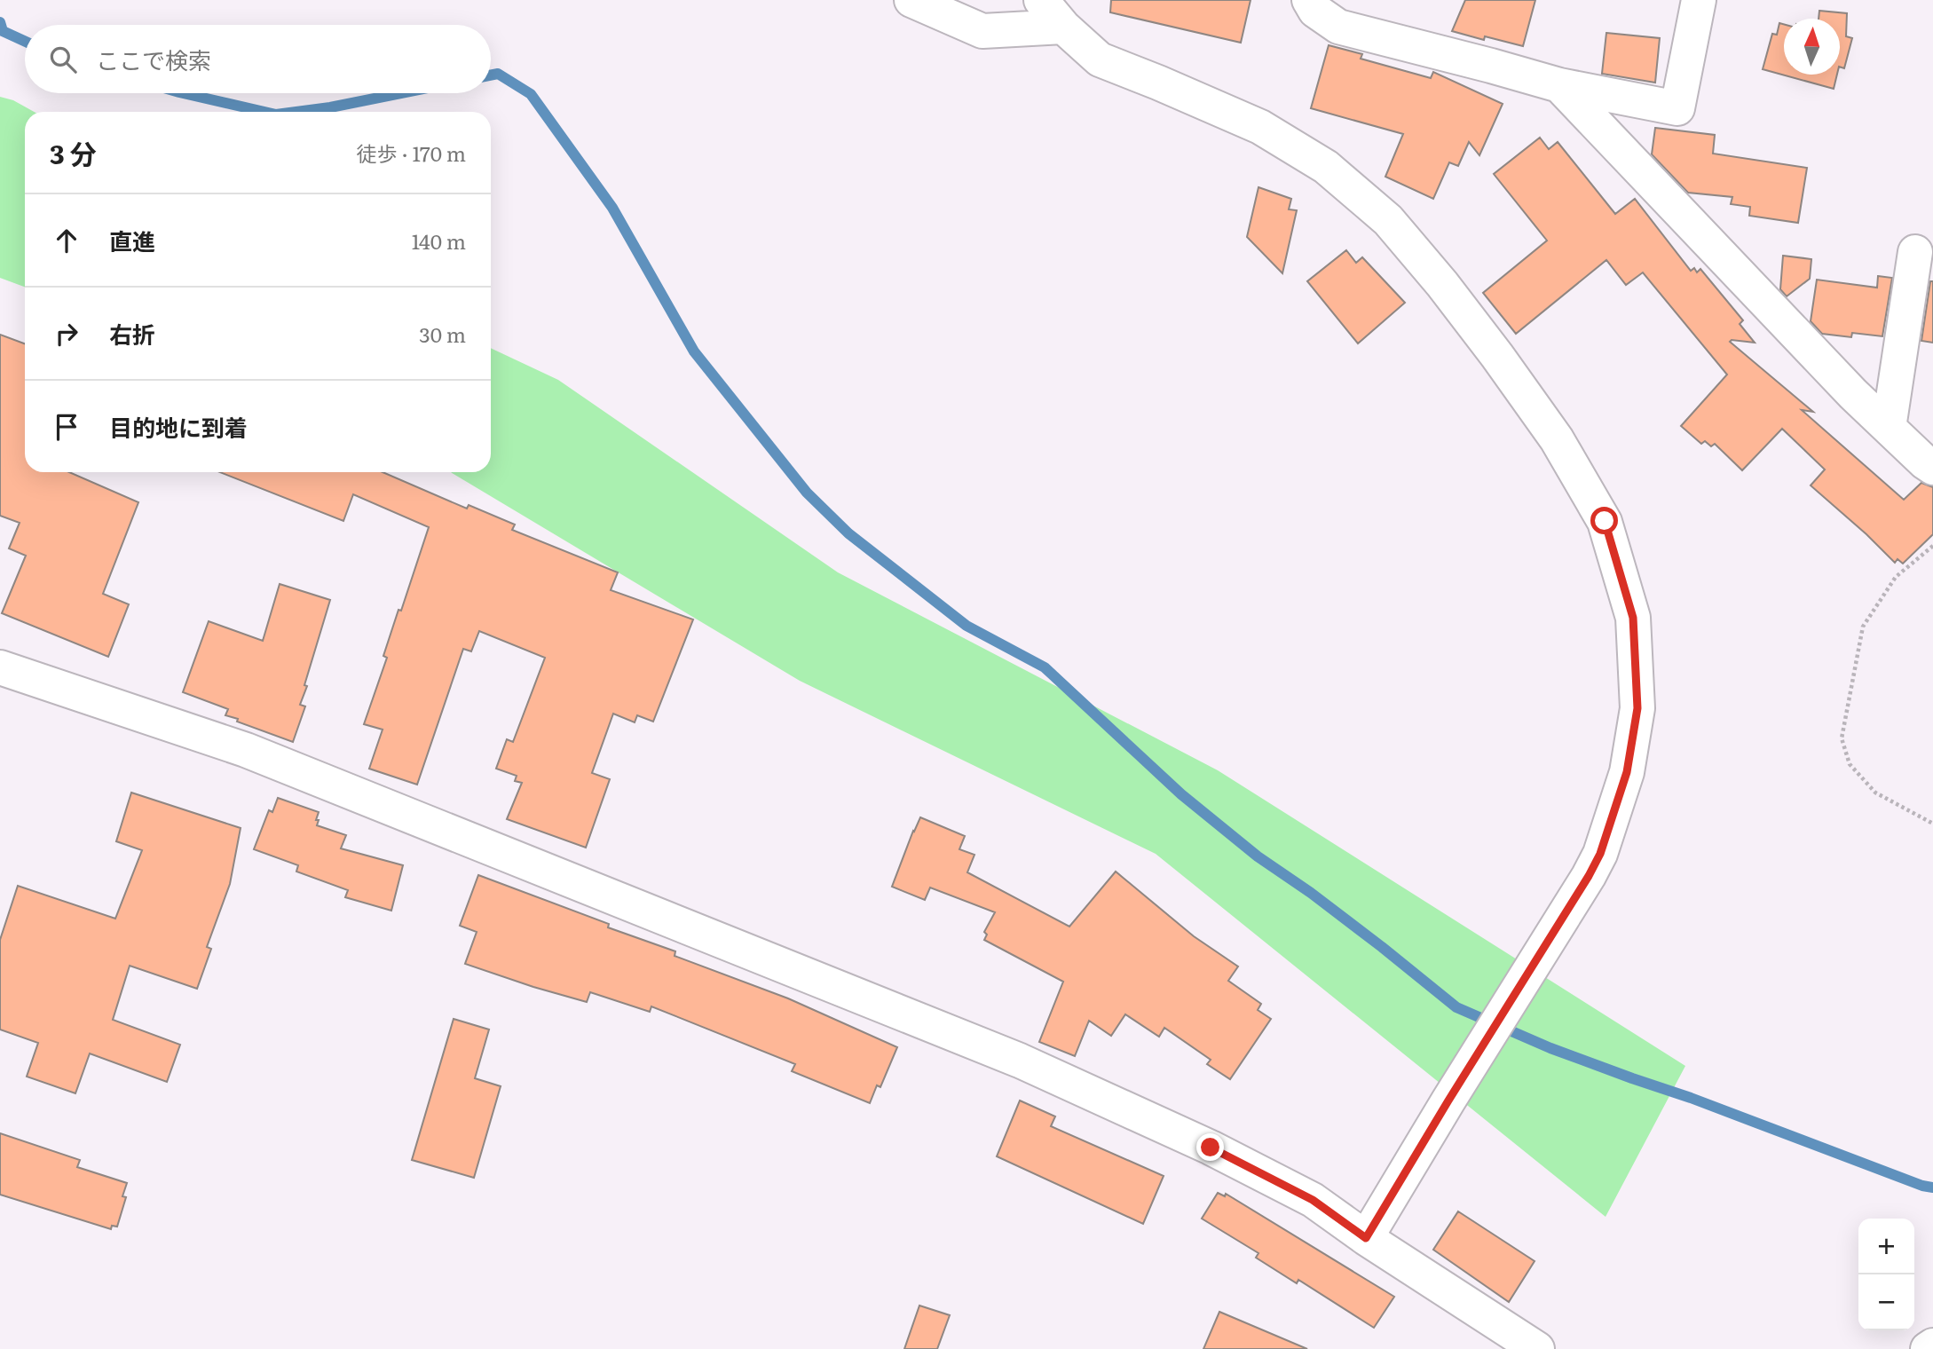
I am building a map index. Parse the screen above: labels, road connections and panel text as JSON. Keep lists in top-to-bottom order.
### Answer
{
  "north": "top",
  "page": {
    "search": "ここで検索",
    "heading": ["3 分", "徒歩 · 170 m"],
    "list": [
      ["直進", "140 m"],
      ["右折", "30 m"],
      "目的地に到着"
    ],
    "map_buttons": ["+", "−"]
  }
}
